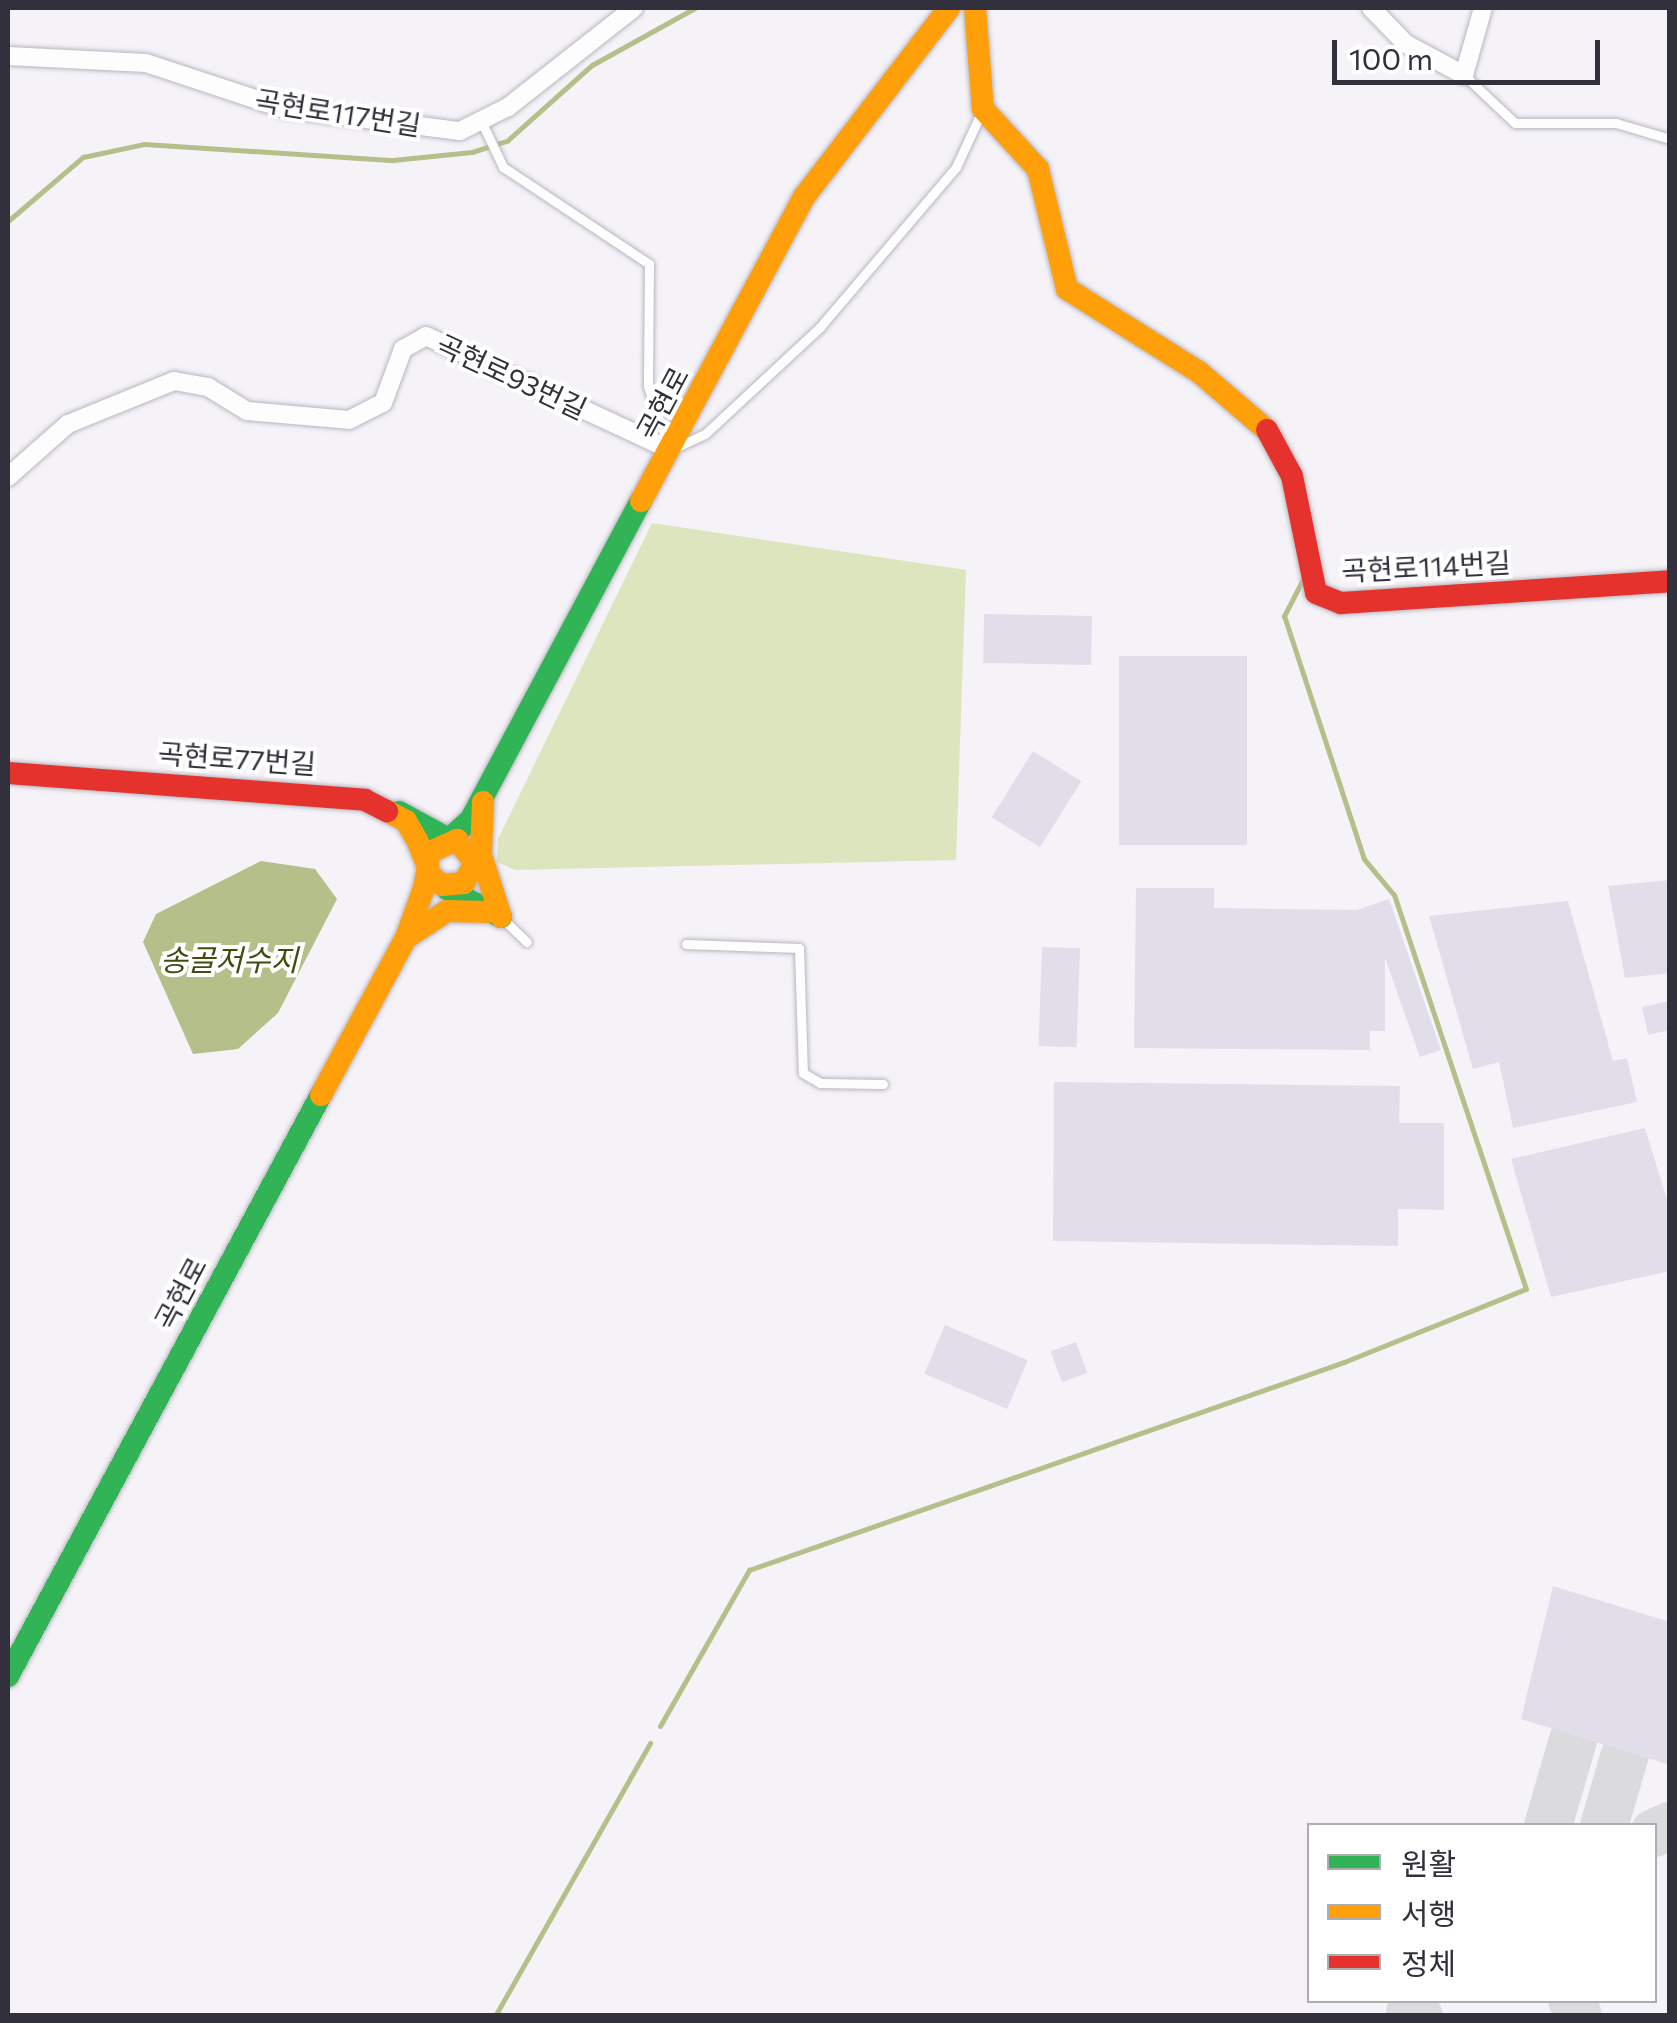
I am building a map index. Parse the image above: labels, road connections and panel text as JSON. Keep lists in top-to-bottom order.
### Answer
{
  "streets": {
    "main road": ["곡현로", "곡현로114번길", "곡현로77번길"],
    "street": ["곡현로117번길", "곡현로93번길"]
  },
  "crossings": [
    ["곡현로93번길", "곡현로"],
    ["곡현로", "곡현로77번길"]
  ],
  "water": ["송골저수지"],
  "legend": ["원활", "서행", "정체"],
  "scale_bar": "100 m"
}
